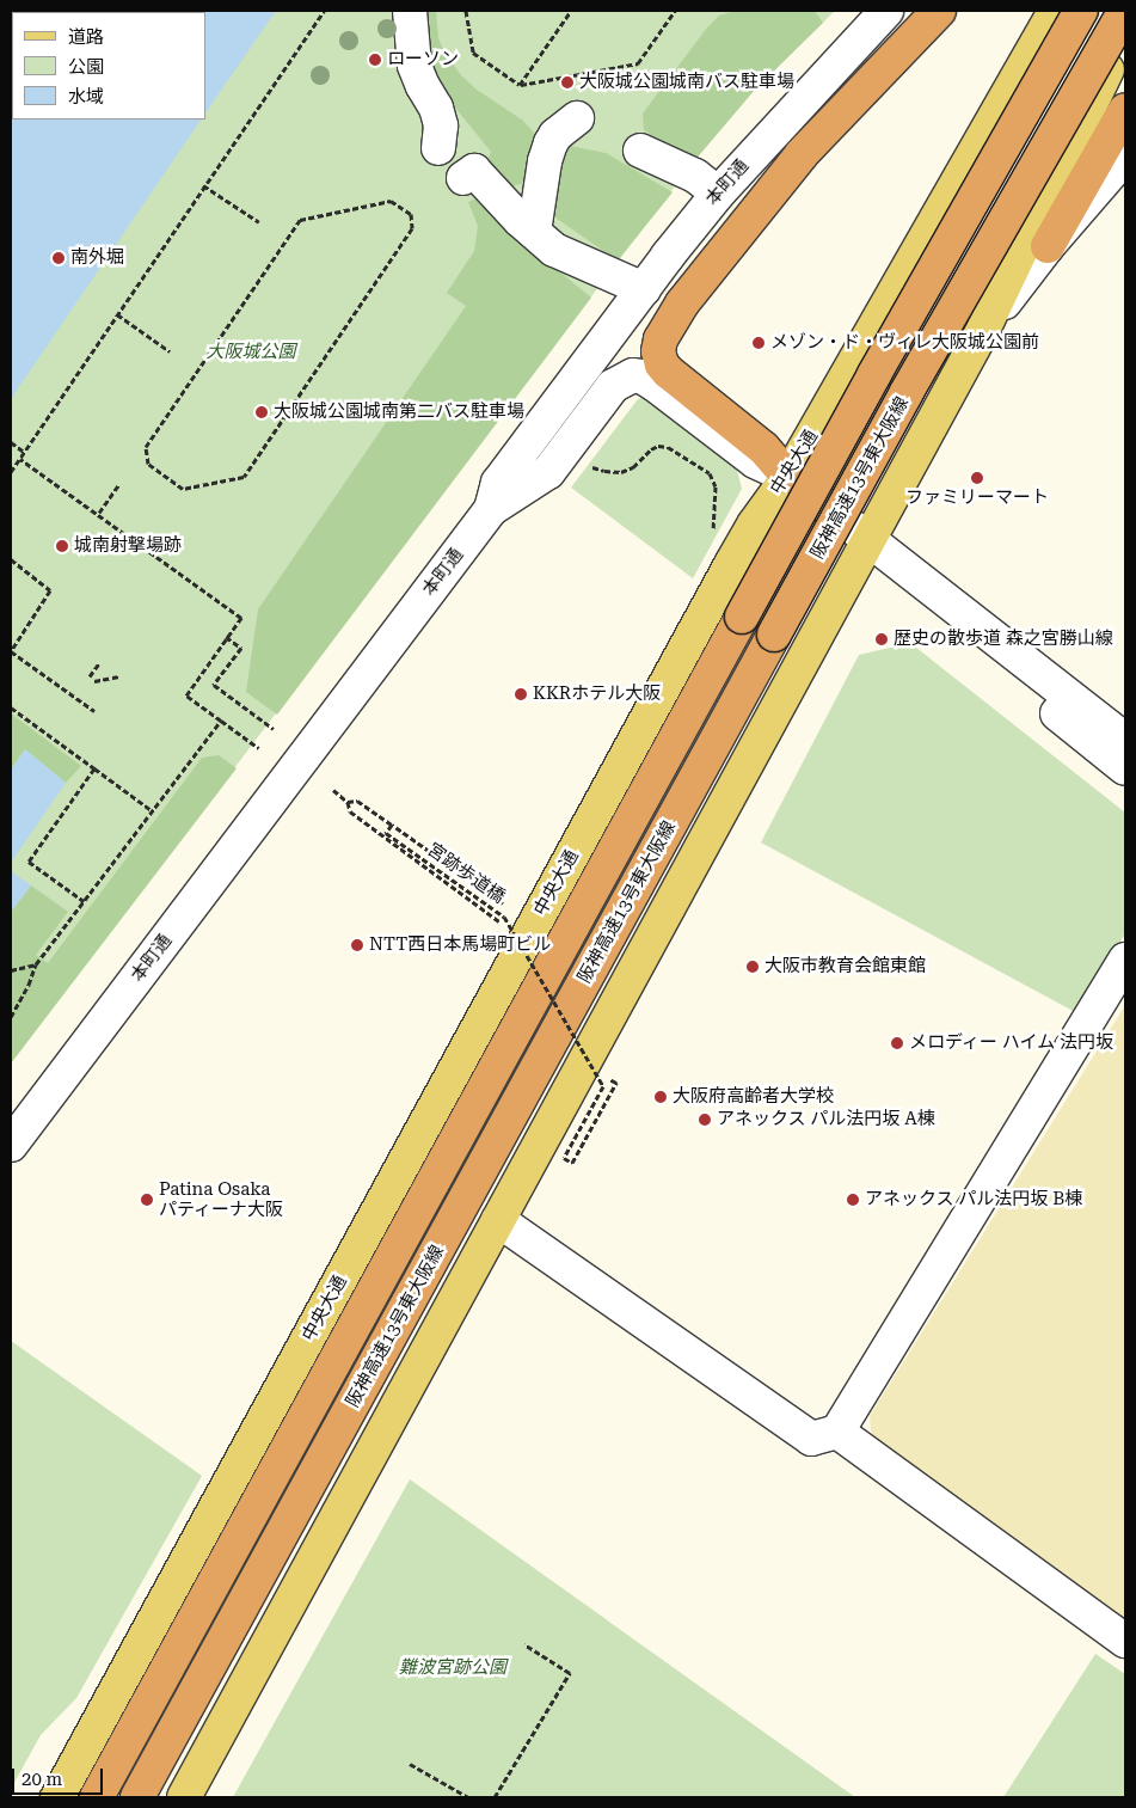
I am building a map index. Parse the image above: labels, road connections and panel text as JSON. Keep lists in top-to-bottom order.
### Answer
{
  "streets": {
    "highway": ["阪神高速13号東大阪線"],
    "main road": ["中央大通"],
    "street": ["本町通"],
    "path": ["宮跡歩道橋"]
  },
  "parks": ["大阪城公園", "難波宮跡公園"],
  "places": [
    "ローソン",
    "大阪城公園城南バス駐車場",
    "南外堀",
    "メゾン・ド・ヴィレ大阪城公園前",
    "大阪城公園城南第二バス駐車場",
    "ファミリーマート",
    "城南射撃場跡",
    "歴史の散歩道 森之宮勝山線",
    "KKRホテル大阪",
    "NTT西日本馬場町ビル",
    "大阪市教育会館東館",
    "メロディー ハイム 法円坂",
    "大阪府高齢者大学校",
    "アネックス パル法円坂 A棟",
    "Patina Osaka パティーナ大阪",
    "アネックス パル法円坂 B棟"
  ],
  "legend": ["道路", "公園", "水域"],
  "scale_bar": "20 m"
}
